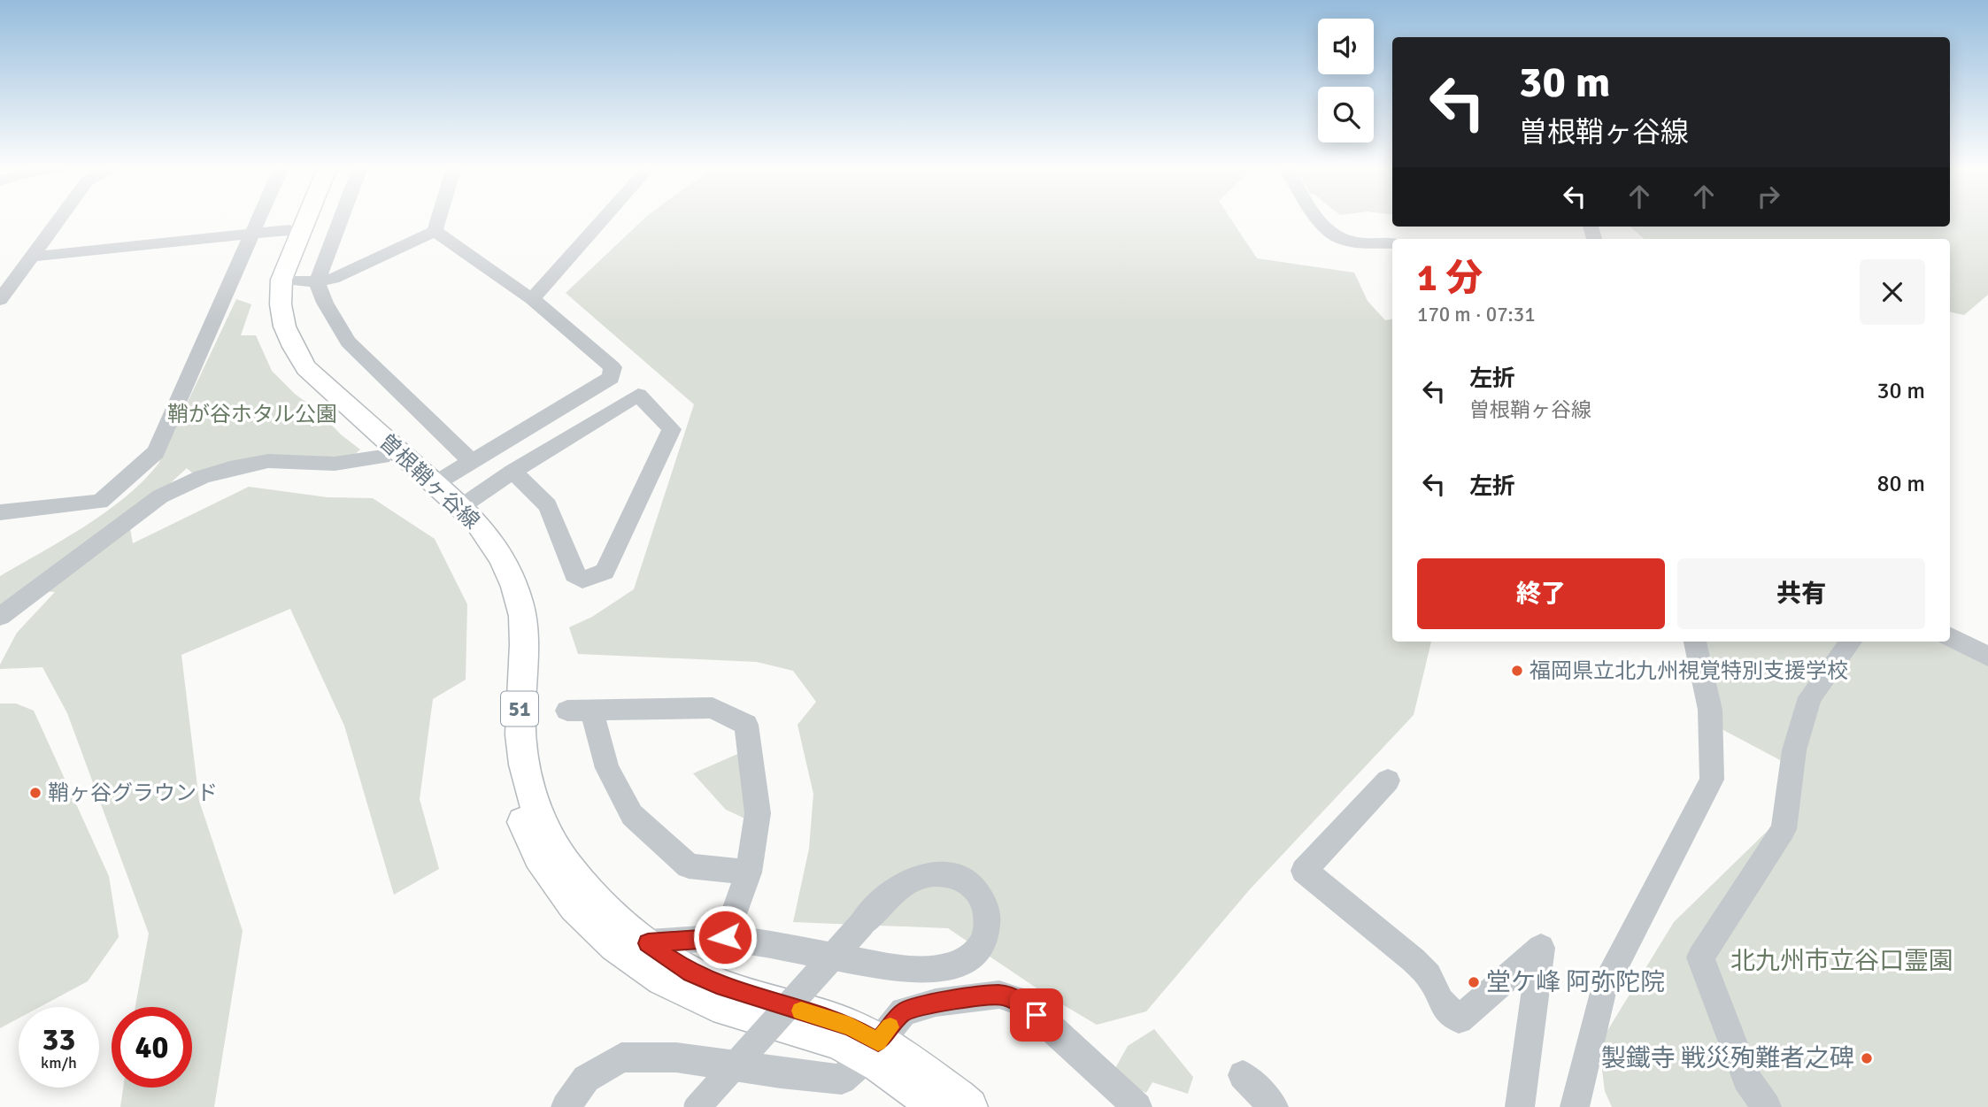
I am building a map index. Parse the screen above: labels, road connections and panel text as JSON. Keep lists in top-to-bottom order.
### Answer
{
  "streets": {
    "main road": ["曽根鞘ヶ谷線", "51"]
  },
  "parks": ["鞘が谷ホタル公園", "北九州市立谷口霊園"],
  "places": [
    "福岡県立北九州視覚特別支援学校",
    "鞘ヶ谷グラウンド",
    "堂ケ峰 阿弥陀院",
    "製鐵寺 戦災殉難者之碑"
  ],
  "page": {
    "turn": ["30 m", "曽根鞘ヶ谷線"],
    "heading": ["1 分", "170 m · 07:31"],
    "list": [
      {
        "name": "左折",
        "note": "曽根鞘ヶ谷線",
        "value": "30 m"
      },
      {
        "name": "左折",
        "value": "80 m"
      }
    ],
    "buttons": ["終了", "共有"],
    "speed": "33 km/h",
    "limit": "40"
  }
}
